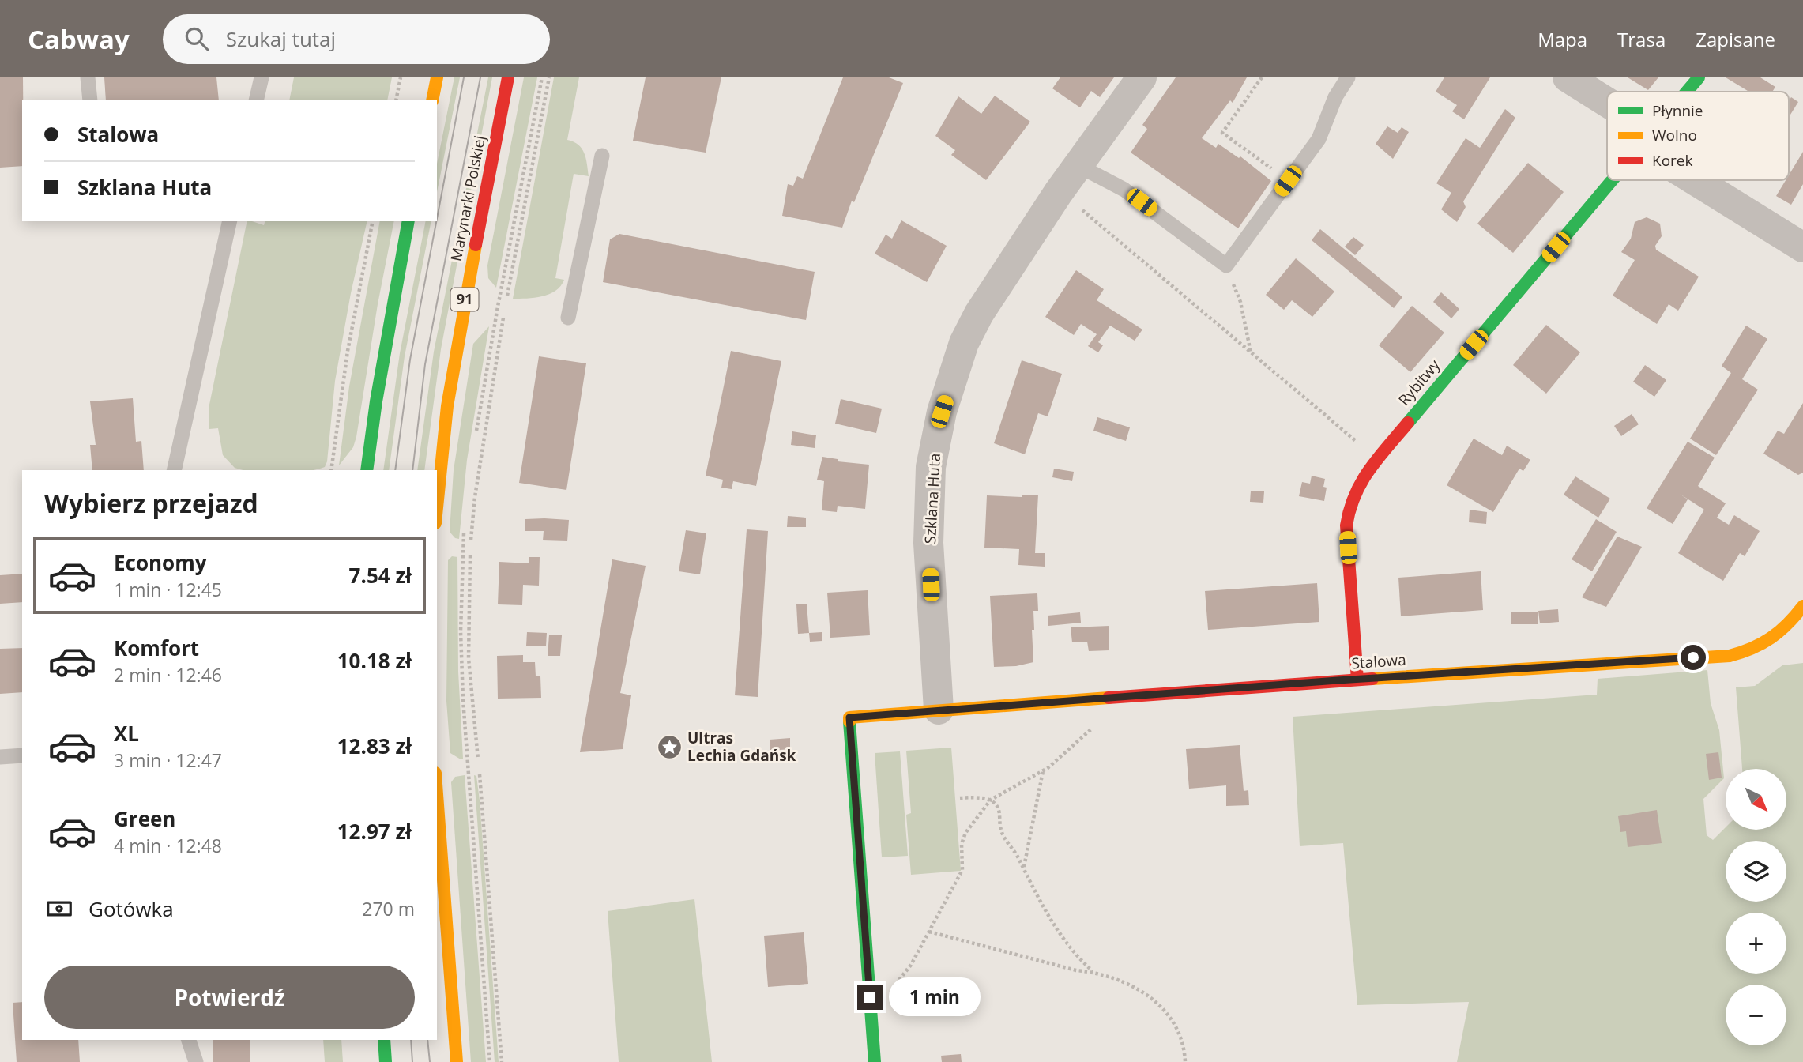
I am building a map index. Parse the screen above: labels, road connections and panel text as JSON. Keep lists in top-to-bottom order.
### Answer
{
  "streets": {
    "street": [
      "Marynarki Polskiej",
      "91",
      "Rybitwy",
      "Szklana Huta",
      "Stalowa"
    ]
  },
  "crossings": [
    ["Rybitwy", "Stalowa"],
    ["Szklana Huta", "Stalowa"]
  ],
  "places": {
    "place": ["Ultras Lechia Gdańsk"]
  },
  "legend": ["Płynnie", "Wolno", "Korek"],
  "north": "bottom right",
  "page": {
    "header": "Cabway",
    "search": "Szukaj tutaj",
    "nav": ["Mapa", "Trasa", "Zapisane"],
    "banner": ["Stalowa", "Szklana Huta"],
    "heading": "Wybierz przejazd",
    "list": [
      {
        "name": "Economy",
        "note": "1 min · 12:45",
        "value": "7.54 zł"
      },
      {
        "name": "Komfort",
        "note": "2 min · 12:46",
        "value": "10.18 zł"
      },
      {
        "name": "XL",
        "note": "3 min · 12:47",
        "value": "12.83 zł"
      },
      {
        "name": "Green",
        "note": "4 min · 12:48",
        "value": "12.97 zł"
      }
    ],
    "map_buttons": ["+", "−"],
    "pay": ["Gotówka", "270 m"],
    "buttons": "Potwierdź",
    "bubble": "1 min"
  }
}
